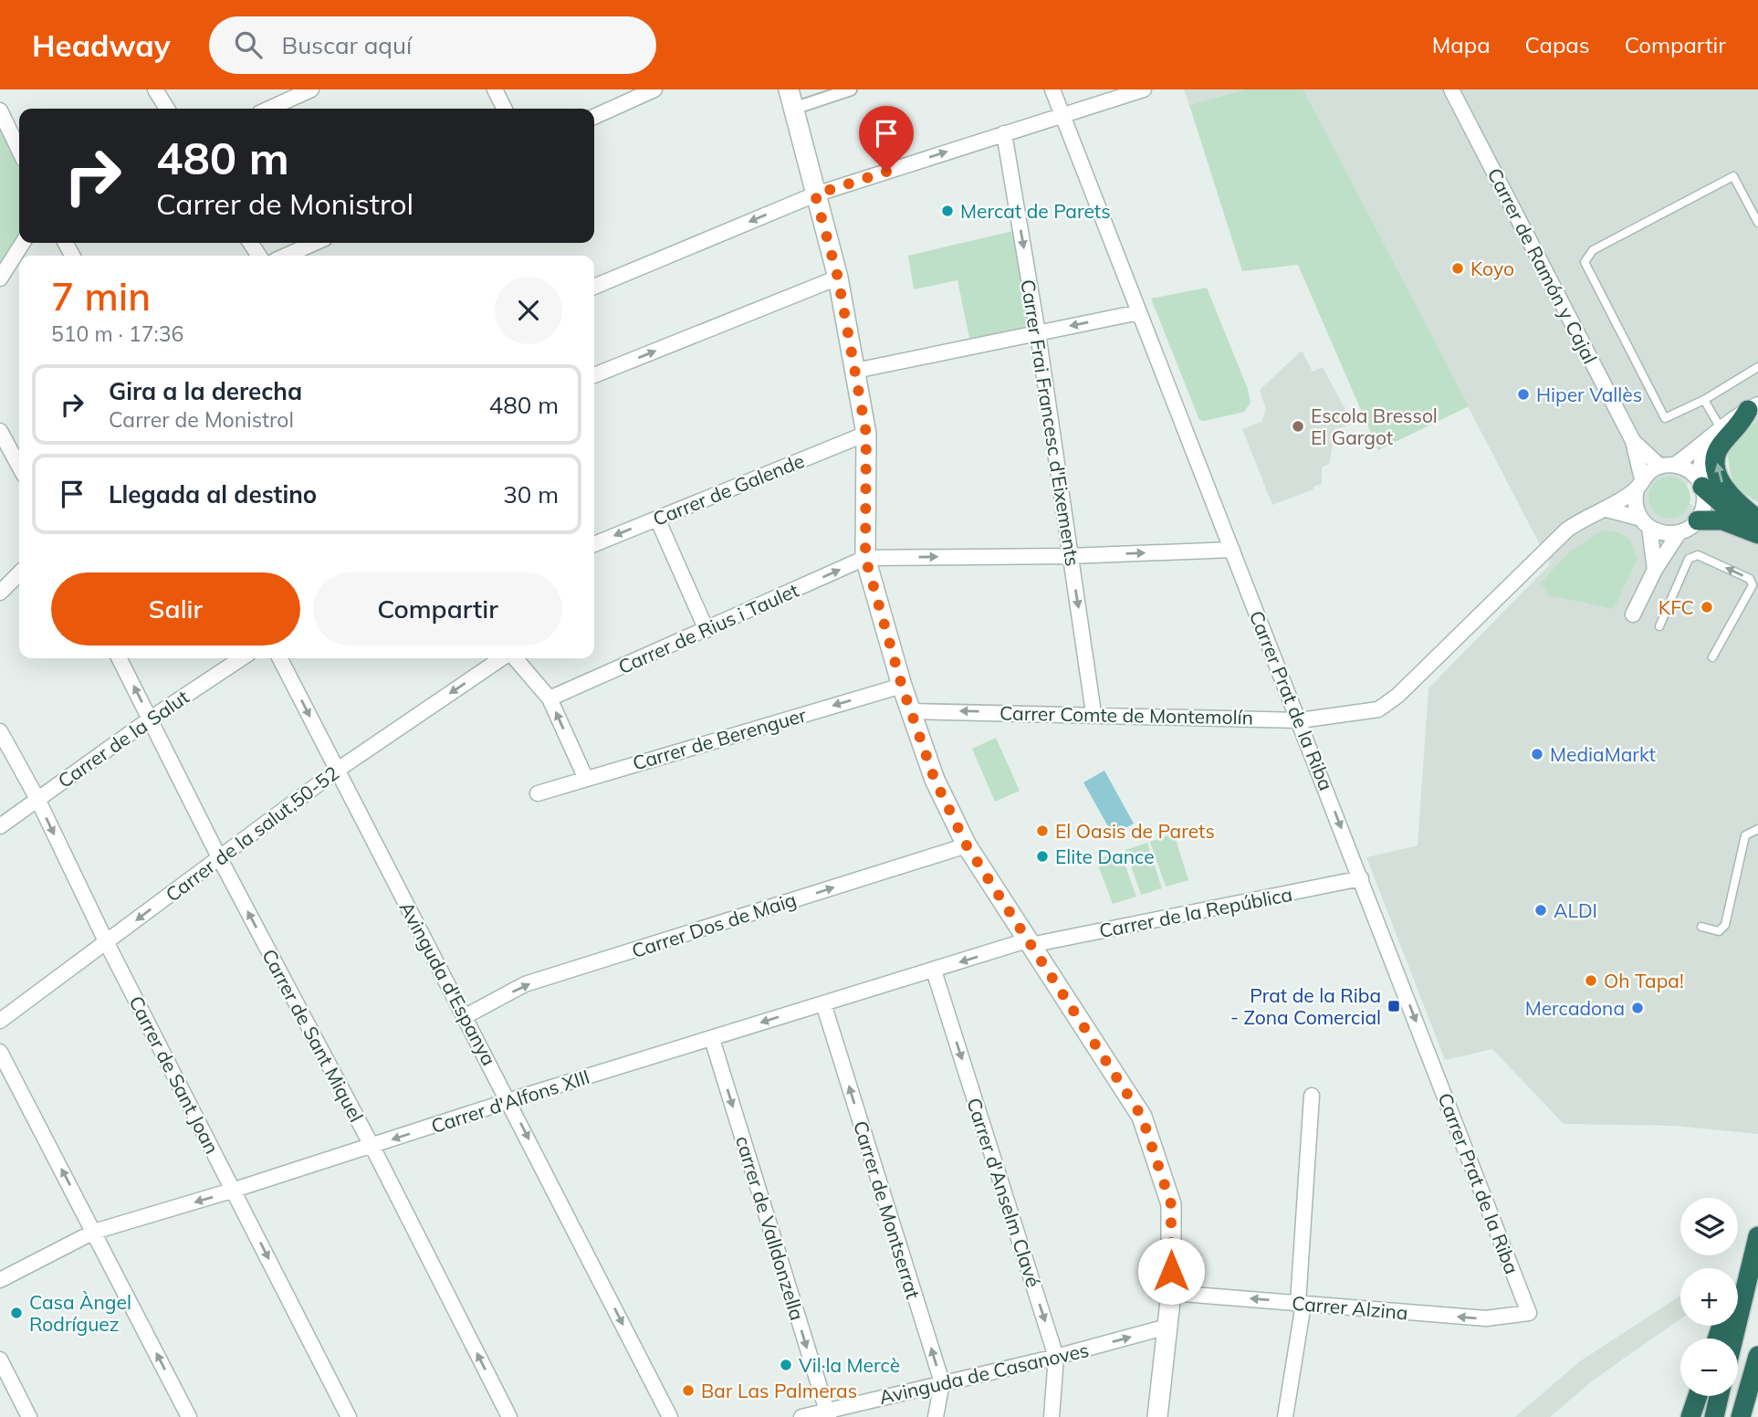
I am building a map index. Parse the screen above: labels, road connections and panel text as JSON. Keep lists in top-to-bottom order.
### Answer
{
  "streets": {
    "street": [
      "Carrer de Ramón y Cajal",
      "Carrer Frai Francesc d'Eixements",
      "Carrer de Galende",
      "Carrer de Rius i Taulet",
      "Carrer Prat de la Riba",
      "Carrer Comte de Montemolín",
      "Carrer de la Salut",
      "Carrer de Berenguer",
      "Carrer de la salut,50-52",
      "Carrer de la República",
      "Carrer Dos de Maig",
      "Avinguda d'Espanya",
      "Carrer de Sant Miquel",
      "Carrer de Sant Joan",
      "Carrer d'Alfons XIII",
      "Carrer d'Anselm Clavé",
      "Carrer de Montserrat",
      "carrer de Valldonzella",
      "Carrer Alzina",
      "Avinguda de Casanoves"
    ]
  },
  "crossings": [
    ["Carrer de Ramón y Cajal", "Carrer Comte de Montemolín"],
    ["Carrer Frai Francesc d'Eixements", "Carrer Comte de Montemolín"],
    ["Carrer Prat de la Riba", "Carrer Comte de Montemolín"],
    ["Carrer Prat de la Riba", "Carrer de la República"],
    ["Carrer Prat de la Riba", "Carrer Alzina"],
    ["Carrer de la Salut", "Carrer de Sant Miquel"],
    ["Carrer de la Salut", "Carrer de Sant Joan"],
    ["Carrer de la salut,50-52", "Avinguda d'Espanya"],
    ["Carrer de la salut,50-52", "Carrer de Sant Miquel"],
    ["Carrer de la salut,50-52", "Carrer de Sant Joan"],
    ["Carrer de la República", "Carrer d'Alfons XIII"],
    ["Carrer Dos de Maig", "Avinguda d'Espanya"],
    ["Avinguda d'Espanya", "Carrer d'Alfons XIII"],
    ["Carrer de Sant Miquel", "Carrer d'Alfons XIII"],
    ["Carrer de Sant Joan", "Carrer d'Alfons XIII"],
    ["Carrer d'Alfons XIII", "Carrer d'Anselm Clavé"],
    ["Carrer d'Alfons XIII", "Carrer de Montserrat"],
    ["Carrer d'Alfons XIII", "carrer de Valldonzella"],
    ["Carrer d'Anselm Clavé", "Avinguda de Casanoves"],
    ["Carrer de Montserrat", "Avinguda de Casanoves"],
    ["carrer de Valldonzella", "Avinguda de Casanoves"]
  ],
  "one_way": [
    "Carrer Frai Francesc d'Eixements",
    "Carrer de Rius i Taulet",
    "Carrer Prat de la Riba",
    "Carrer de Berenguer",
    "Carrer de la salut,50-52",
    "Carrer Dos de Maig",
    "Avinguda d'Espanya",
    "Carrer de Sant Miquel",
    "Carrer de Sant Joan",
    "Carrer d'Alfons XIII",
    "Carrer de Montserrat",
    "carrer de Valldonzella",
    "Carrer Alzina"
  ],
  "places": {
    "other": [
      "Mercat de Parets",
      "Koyo",
      "Hiper Vallès",
      "Escola Bressol El Gargot",
      "KFC",
      "MediaMarkt",
      "El Oasis de Parets",
      "Elite Dance",
      "ALDI",
      "Oh Tapa!",
      "Mercadona",
      "Casa Àngel Rodríguez",
      "Vil·la Mercè",
      "Bar Las Palmeras"
    ],
    "transit": ["Prat de la Riba - Zona Comercial"]
  },
  "page": {
    "header": "Headway",
    "search": "Buscar aquí",
    "nav": ["Mapa", "Capas", "Compartir"],
    "turn": ["480 m", "Carrer de Monistrol"],
    "heading": ["7 min", "510 m · 17:36"],
    "list": [
      {
        "name": "Gira a la derecha",
        "note": "Carrer de Monistrol",
        "value": "480 m"
      },
      {
        "name": "Llegada al destino",
        "value": "30 m"
      }
    ],
    "buttons": ["Salir", "Compartir"],
    "map_buttons": ["+", "−"]
  }
}
